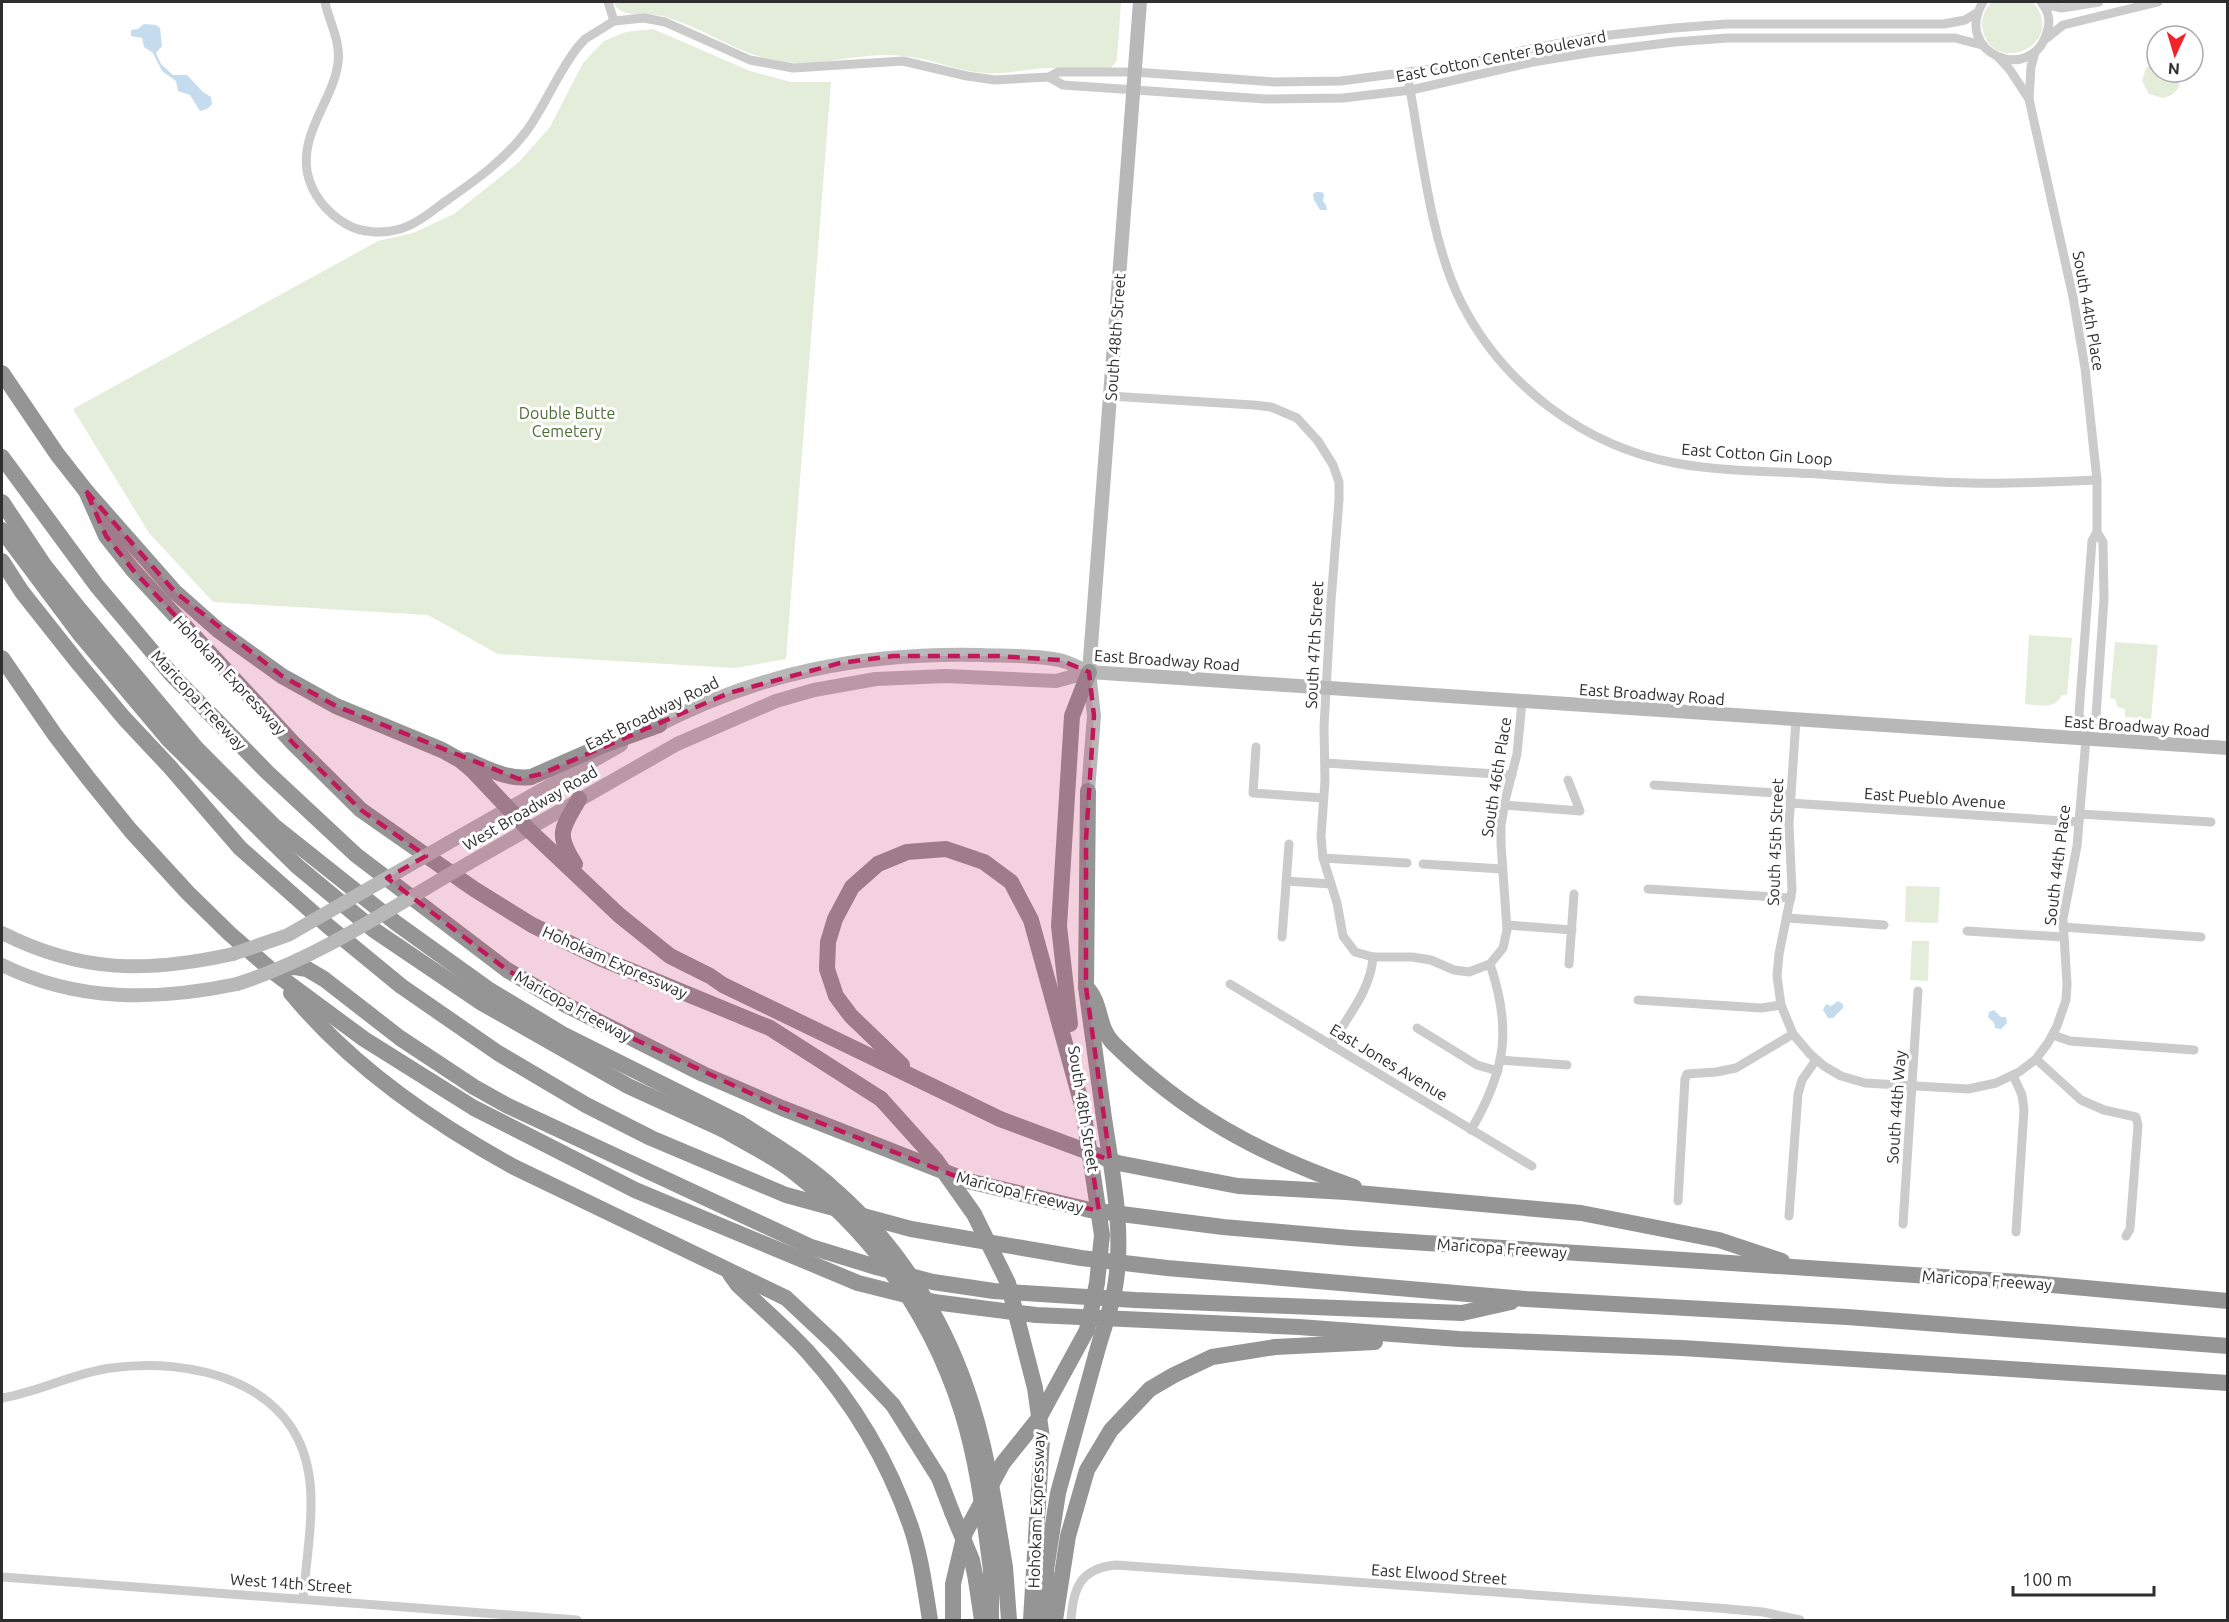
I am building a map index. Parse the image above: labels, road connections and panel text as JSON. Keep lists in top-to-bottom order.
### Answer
{
  "streets": {
    "highway": ["South 48th Street", "Hohokam Expressway", "Maricopa Freeway"],
    "main road": ["East Broadway Road", "West Broadway Road"],
    "street": [
      "East Cotton Center Boulevard",
      "South 44th Place",
      "East Cotton Gin Loop",
      "South 47th Street",
      "South 46th Place",
      "East Pueblo Avenue",
      "South 45th Street",
      "East Jones Avenue",
      "South 44th Way",
      "East Elwood Street",
      "West 14th Street"
    ]
  },
  "crossings": [
    ["East Cotton Center Boulevard", "South 44th Place"],
    ["East Cotton Center Boulevard", "South 48th Street"],
    ["East Cotton Center Boulevard", "East Cotton Gin Loop"],
    ["South 44th Place", "East Cotton Gin Loop"],
    ["South 44th Place", "East Broadway Road"],
    ["South 44th Place", "East Pueblo Avenue"],
    ["South 44th Place", "South 45th Street"],
    ["South 44th Place", "South 44th Way"],
    ["South 48th Street", "South 47th Street"],
    ["South 48th Street", "East Broadway Road"],
    ["South 48th Street", "West Broadway Road"],
    ["South 47th Street", "East Broadway Road"],
    ["East Broadway Road", "South 46th Place"],
    ["East Broadway Road", "West Broadway Road"],
    ["East Broadway Road", "South 45th Street"],
    ["East Pueblo Avenue", "South 45th Street"],
    ["South 45th Street", "South 44th Way"]
  ],
  "parks": ["Double Butte Cemetery"],
  "scale_bar": "100 m",
  "north": "bottom"
}
